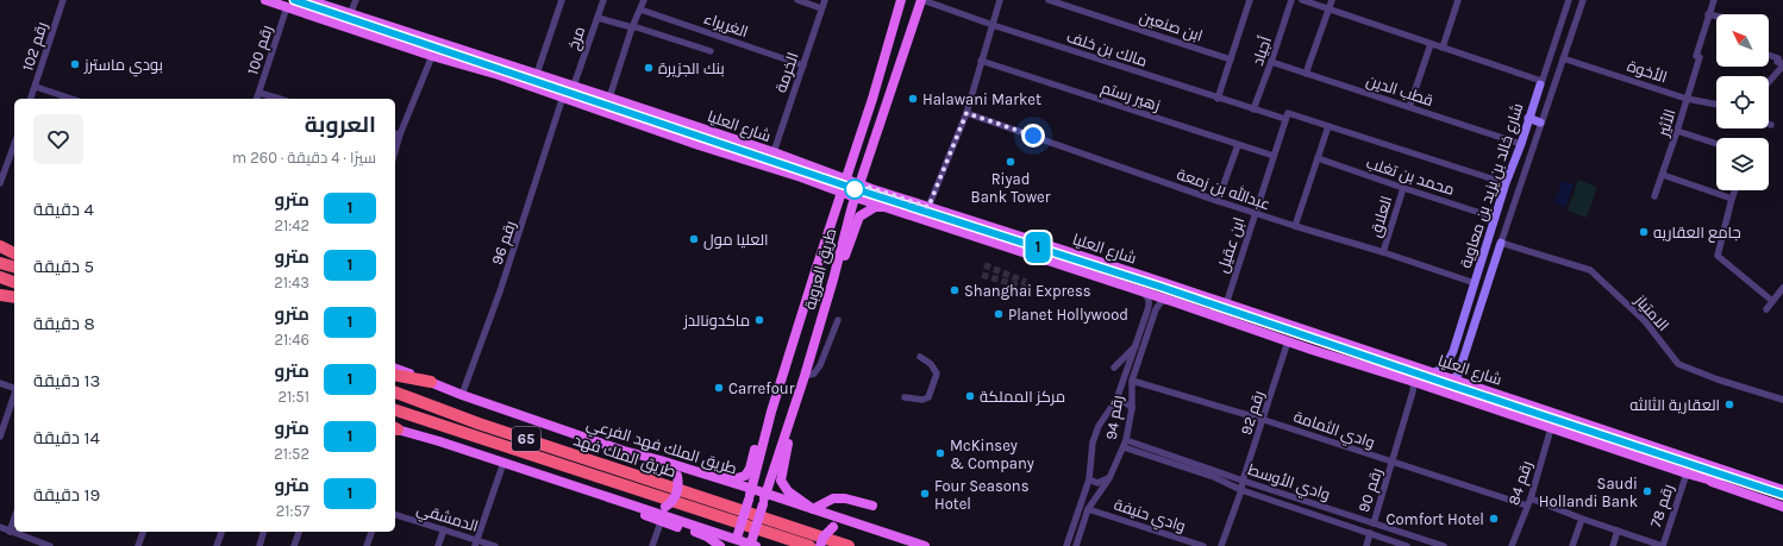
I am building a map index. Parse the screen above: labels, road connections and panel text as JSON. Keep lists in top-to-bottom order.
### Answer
{
  "streets": {
    "highway": ["65", "طريق الملك فهد"],
    "main road": [
      "شارع العليا",
      "شارع خالد بن يزيد بن معاوية",
      "طريق العروبة",
      "طريق الملك فهد الفرعي"
    ],
    "street": [
      "الغريراء",
      "ابن صنعين",
      "مرخ",
      "رقم 102",
      "مالك بن خلف",
      "رقم 100",
      "أجياد",
      "الأخوة",
      "الخرمة",
      "قطب الدين",
      "زهير رستم",
      "الأثير",
      "محمد بن تغلب",
      "عبدالله بن زمعة",
      "العلاق",
      "رقم 96",
      "ابن عقيل",
      "الامتياز",
      "رقم 92",
      "رقم 94",
      "وادي الثمامة",
      "وادي الأوسط",
      "رقم 84",
      "رقم 90",
      "رقم 78",
      "وادي حنيفة",
      "الدمشقي"
    ]
  },
  "crossings": [
    ["الغريراء", "الخرمة"],
    ["مرخ", "شارع العليا"],
    ["مالك بن خلف", "أجياد"],
    ["مالك بن خلف", "شارع خالد بن يزيد بن معاوية"],
    ["مالك بن خلف", "ابن عقيل"],
    ["مالك بن خلف", "طريق العروبة"],
    ["رقم 100", "شارع العليا"],
    ["أجياد", "قطب الدين"],
    ["الأخوة", "الأثير"],
    ["الأخوة", "شارع خالد بن يزيد بن معاوية"],
    ["الخرمة", "شارع العليا"],
    ["قطب الدين", "شارع خالد بن يزيد بن معاوية"],
    ["زهير رستم", "ابن عقيل"],
    ["شارع العليا", "شارع خالد بن يزيد بن معاوية"],
    ["شارع العليا", "رقم 96"],
    ["شارع العليا", "ابن عقيل"],
    ["شارع العليا", "طريق العروبة"],
    ["شارع العليا", "رقم 92"],
    ["شارع العليا", "رقم 94"],
    ["شارع العليا", "رقم 84"],
    ["شارع العليا", "رقم 90"],
    ["شارع العليا", "رقم 78"],
    ["محمد بن تغلب", "شارع خالد بن يزيد بن معاوية"],
    ["محمد بن تغلب", "العلاق"],
    ["شارع خالد بن يزيد بن معاوية", "عبدالله بن زمعة"],
    ["شارع خالد بن يزيد بن معاوية", "الامتياز"],
    ["عبدالله بن زمعة", "العلاق"],
    ["عبدالله بن زمعة", "ابن عقيل"],
    ["رقم 96", "طريق الملك فهد الفرعي"],
    ["طريق العروبة", "طريق الملك فهد الفرعي"],
    ["رقم 92", "وادي الثمامة"],
    ["رقم 92", "وادي الأوسط"],
    ["رقم 94", "وادي الثمامة"],
    ["رقم 94", "وادي الأوسط"],
    ["رقم 94", "وادي حنيفة"],
    ["وادي الثمامة", "رقم 84"],
    ["وادي الثمامة", "رقم 90"],
    ["وادي الثمامة", "رقم 78"],
    ["وادي الأوسط", "رقم 90"]
  ],
  "places": [
    "بودي ماسترز",
    "بنك الجزيرة",
    "Halawani Market",
    "Riyad Bank Tower",
    "جامع العقاريه",
    "العليا مول",
    "Shanghai Express",
    "Planet Hollywood",
    "ماكدونالدز",
    "Carrefour",
    "مركز المملكة",
    "العقارية الثالثه",
    "McKinsey & Company",
    "Saudi Hollandi Bank",
    "Four Seasons Hotel",
    "Comfort Hotel"
  ],
  "lines": ["metro line 1"],
  "north": "top left",
  "page": {
    "on_map": "1",
    "heading": ["العروبة", "سيرًا · 4 دقيقة · 260 m"],
    "list": [
      {
        "mark": "1",
        "name": "مترو",
        "note": "21:42",
        "value": "4 دقيقة"
      },
      {
        "mark": "1",
        "name": "مترو",
        "note": "21:43",
        "value": "5 دقيقة"
      },
      {
        "mark": "1",
        "name": "مترو",
        "note": "21:46",
        "value": "8 دقيقة"
      },
      {
        "mark": "1",
        "name": "مترو",
        "note": "21:51",
        "value": "13 دقيقة"
      },
      {
        "mark": "1",
        "name": "مترو",
        "note": "21:52",
        "value": "14 دقيقة"
      },
      {
        "mark": "1",
        "name": "مترو",
        "note": "21:57",
        "value": "19 دقيقة"
      }
    ]
  }
}
